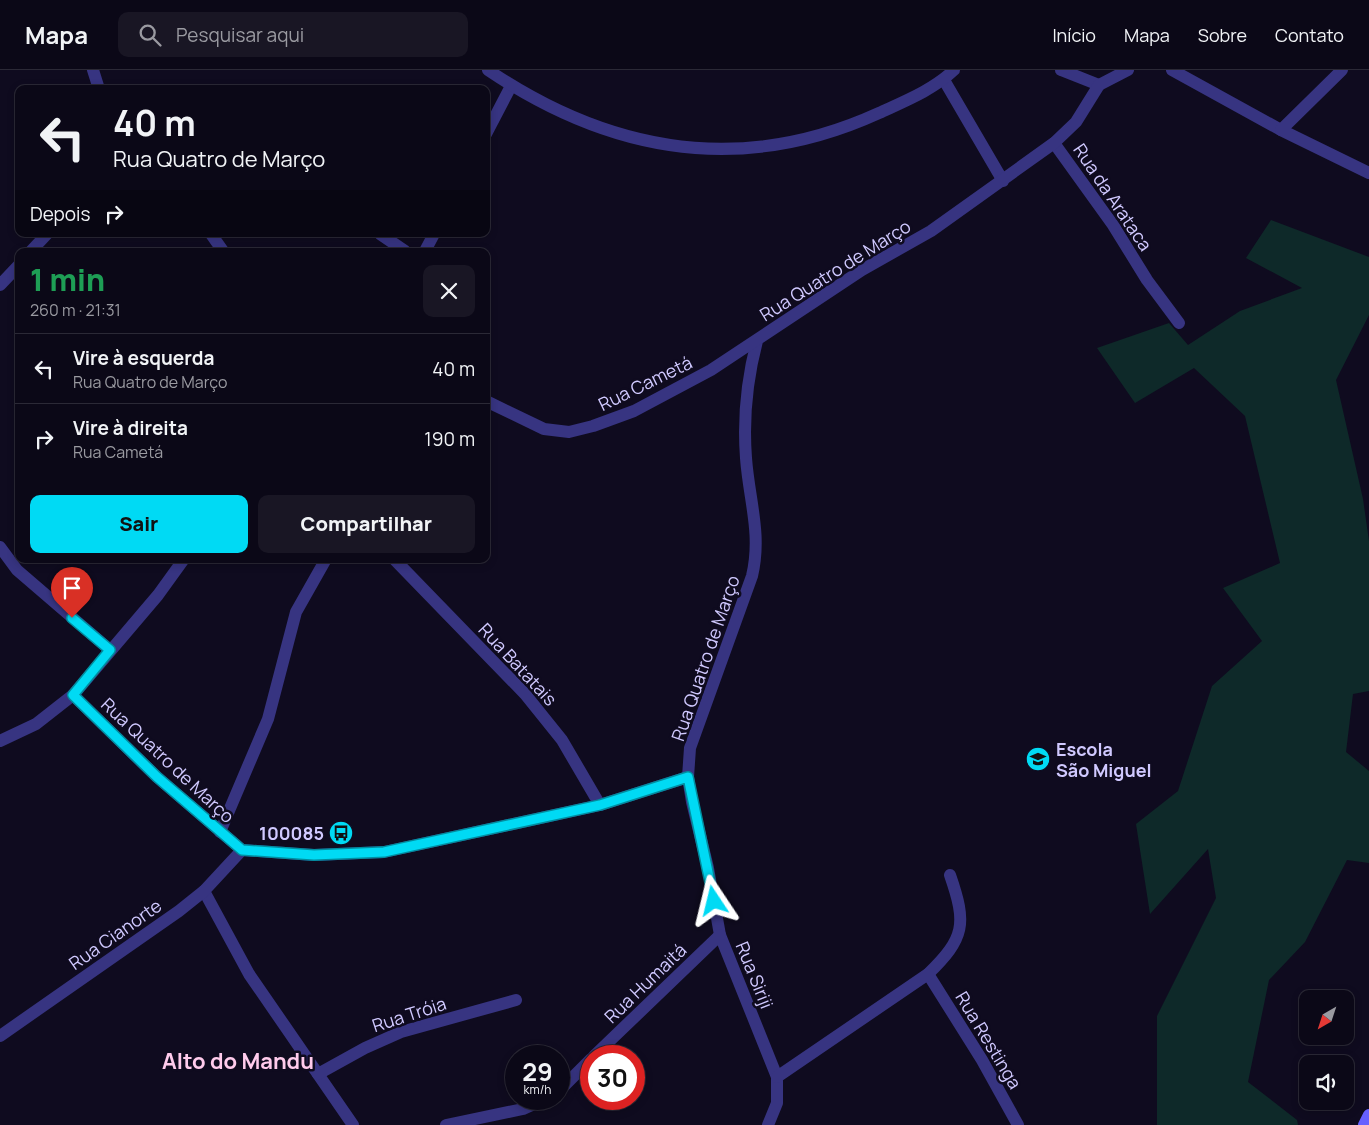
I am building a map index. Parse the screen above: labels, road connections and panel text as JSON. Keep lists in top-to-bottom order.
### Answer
{
  "streets": {
    "street": [
      "Rua da Arataca",
      "Rua Quatro de Março",
      "Rua Cametá",
      "Rua Batatais",
      "Rua Cianorte",
      "Rua Siriji",
      "Rua Humaitá",
      "Rua Tróia",
      "Rua Restinga"
    ]
  },
  "crossings": [
    ["Rua da Arataca", "Rua Quatro de Março"],
    ["Rua Quatro de Março", "Rua Cametá"],
    ["Rua Quatro de Março", "Rua Cianorte"],
    ["Rua Quatro de Março", "Rua Siriji"],
    ["Rua Siriji", "Rua Humaitá"]
  ],
  "districts": ["Alto do Mandu"],
  "places": {
    "school or university": ["Escola São Miguel"],
    "bus stop": ["100085"]
  },
  "north": "bottom left",
  "page": {
    "header": "Mapa",
    "search": "Pesquisar aqui",
    "nav": [
      "Início",
      "Mapa",
      "Sobre",
      "Contato"
    ],
    "turn": ["40 m", "Rua Quatro de Março"],
    "then": "Depois",
    "heading": ["1 min", "260 m · 21:31"],
    "list": [
      {
        "name": "Vire à esquerda",
        "note": "Rua Quatro de Março",
        "value": "40 m"
      },
      {
        "name": "Vire à direita",
        "note": "Rua Cametá",
        "value": "190 m"
      }
    ],
    "buttons": ["Sair", "Compartilhar"],
    "speed": "29 km/h",
    "limit": "30"
  }
}
